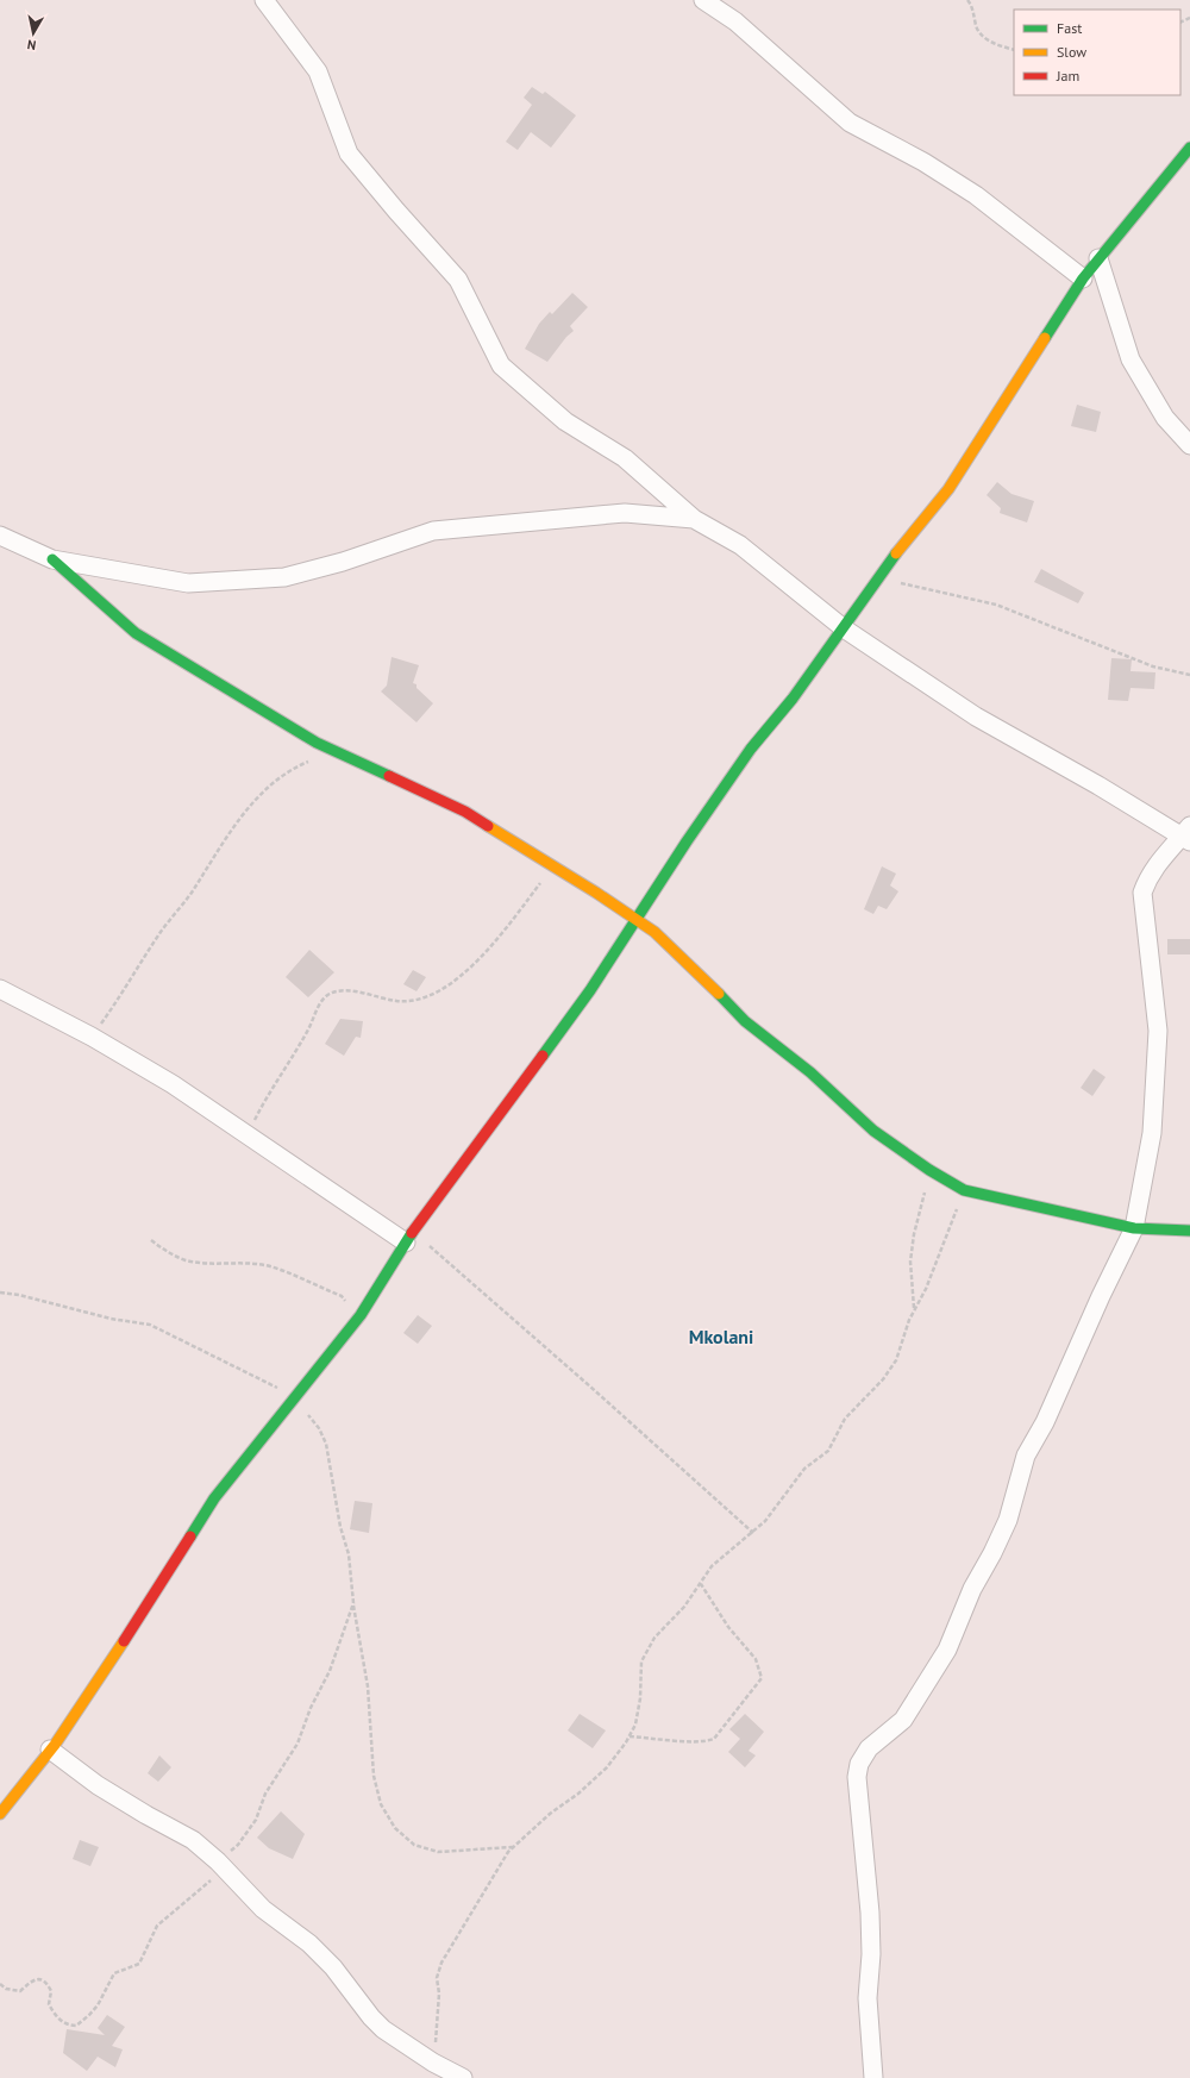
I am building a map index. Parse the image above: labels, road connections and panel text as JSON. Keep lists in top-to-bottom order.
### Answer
{
  "districts": ["Mkolani"],
  "legend": ["Fast", "Slow", "Jam"],
  "north": "bottom"
}
